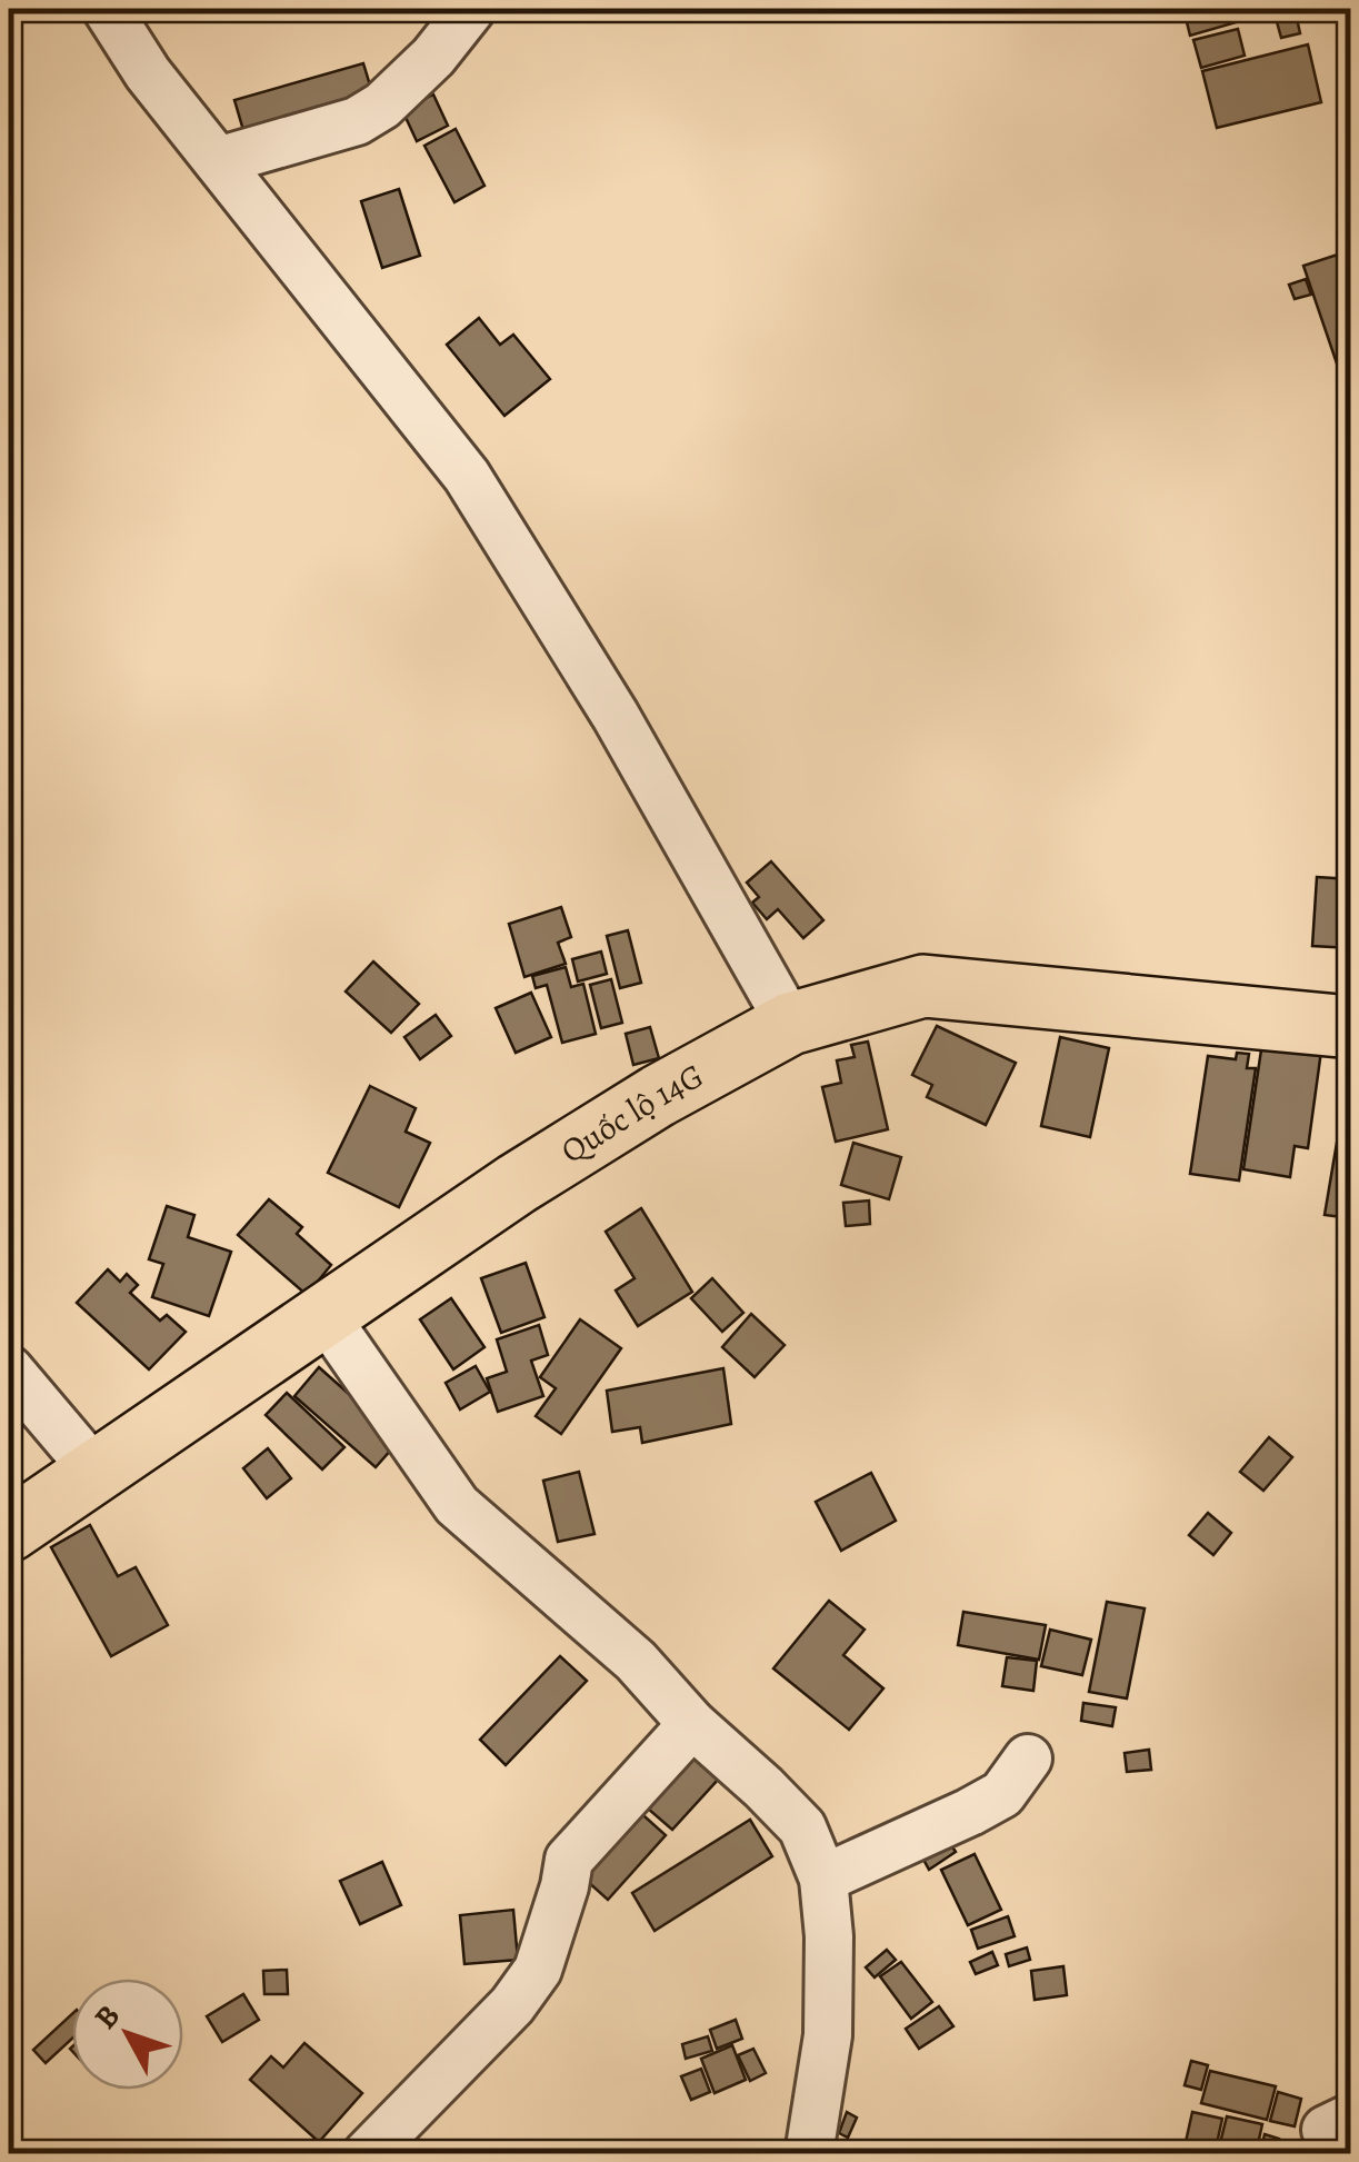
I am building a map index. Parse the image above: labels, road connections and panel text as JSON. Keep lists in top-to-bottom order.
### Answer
{
  "streets": {
    "main road": ["Quốc lộ 14G"]
  },
  "north": "top left"
}
